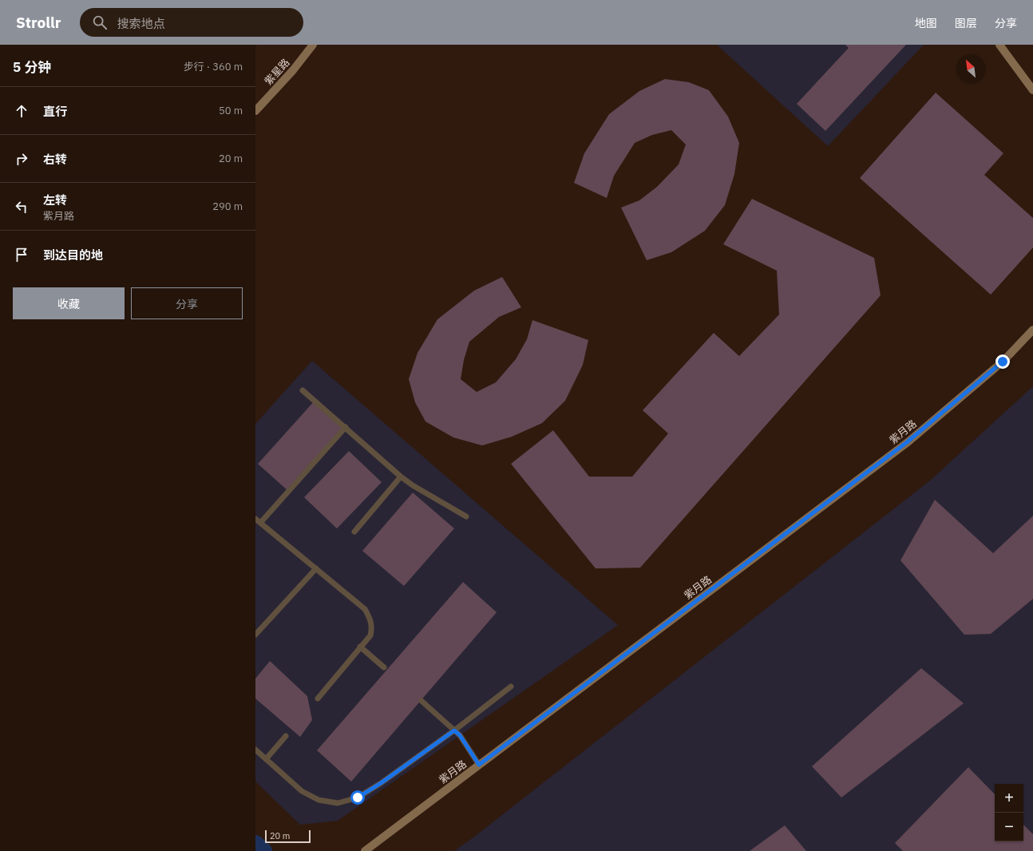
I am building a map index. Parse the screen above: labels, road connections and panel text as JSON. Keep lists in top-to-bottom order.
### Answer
{
  "streets": {
    "street": ["紫星路", "紫月路"]
  },
  "scale_bar": "20 m",
  "north": "top left",
  "page": {
    "header": "Strollr",
    "search": "搜索地点",
    "nav": ["地图", "图层", "分享"],
    "heading": ["5 分钟", "步行 · 360 m"],
    "list": [
      ["直行", "50 m"],
      ["右转", "20 m"],
      ["左转", "紫月路", "290 m"],
      "到达目的地"
    ],
    "buttons": ["收藏", "分享"],
    "map_buttons": ["+", "−"],
    "scale": "20 m"
  }
}
